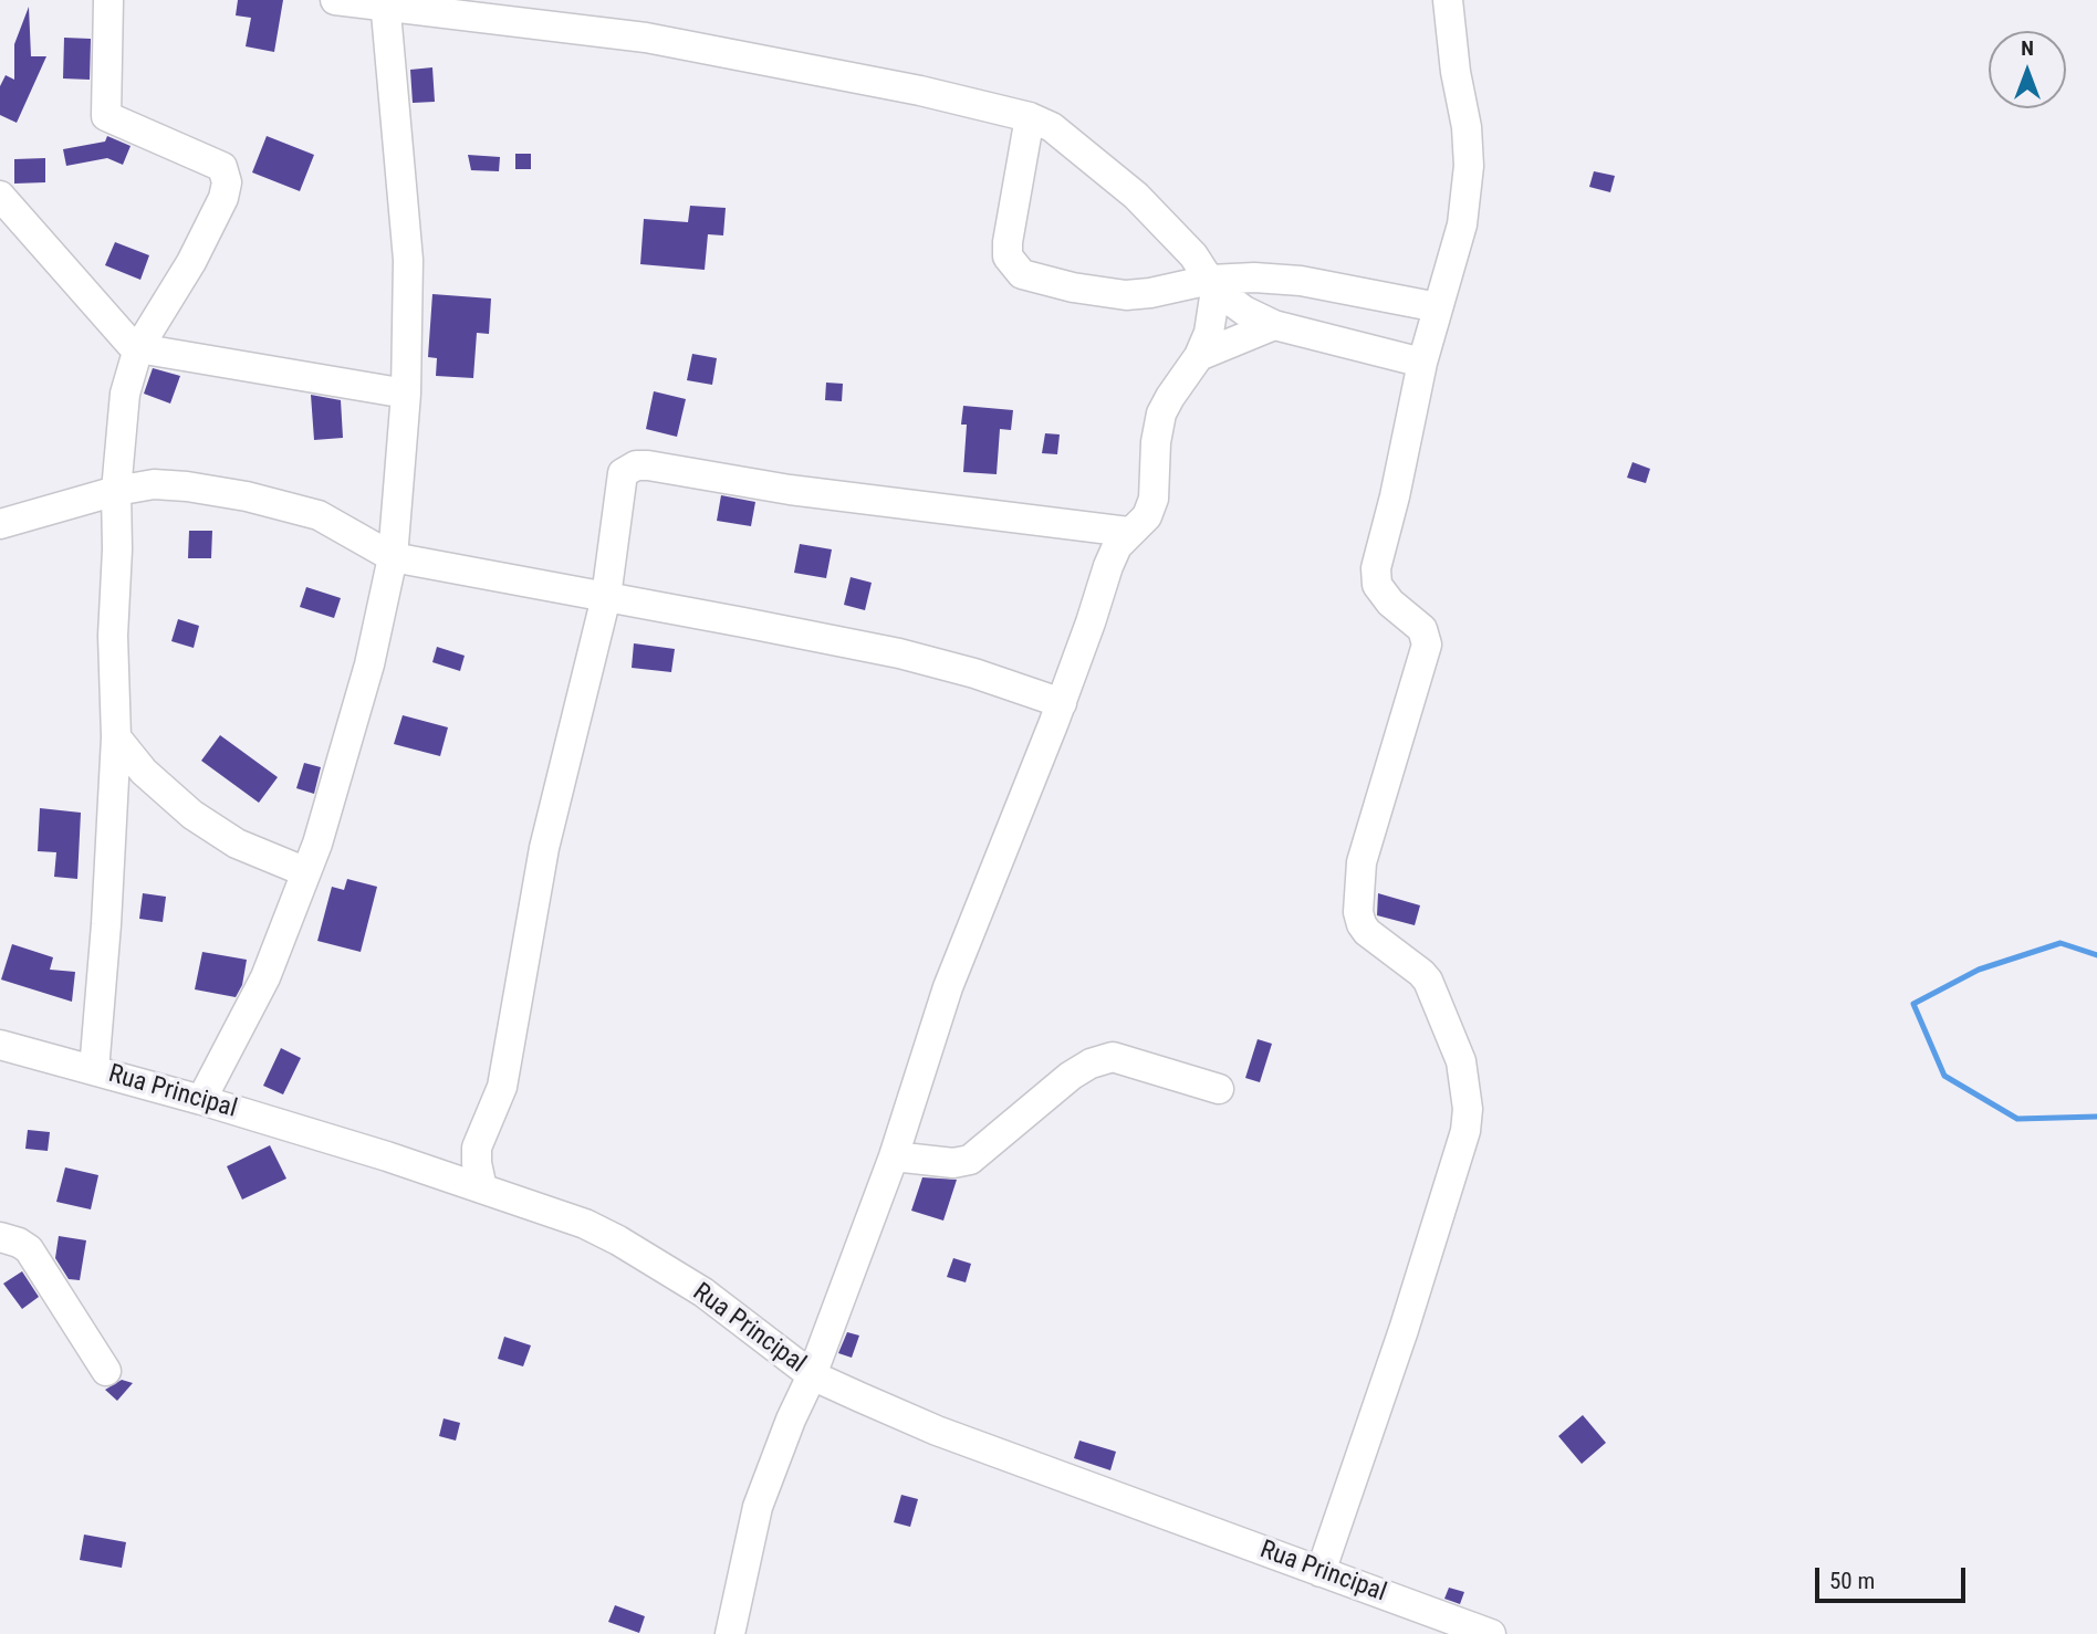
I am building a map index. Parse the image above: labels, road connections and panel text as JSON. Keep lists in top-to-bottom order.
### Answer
{
  "streets": {
    "street": ["Rua Principal"]
  },
  "scale_bar": "50 m",
  "north": "top"
}
